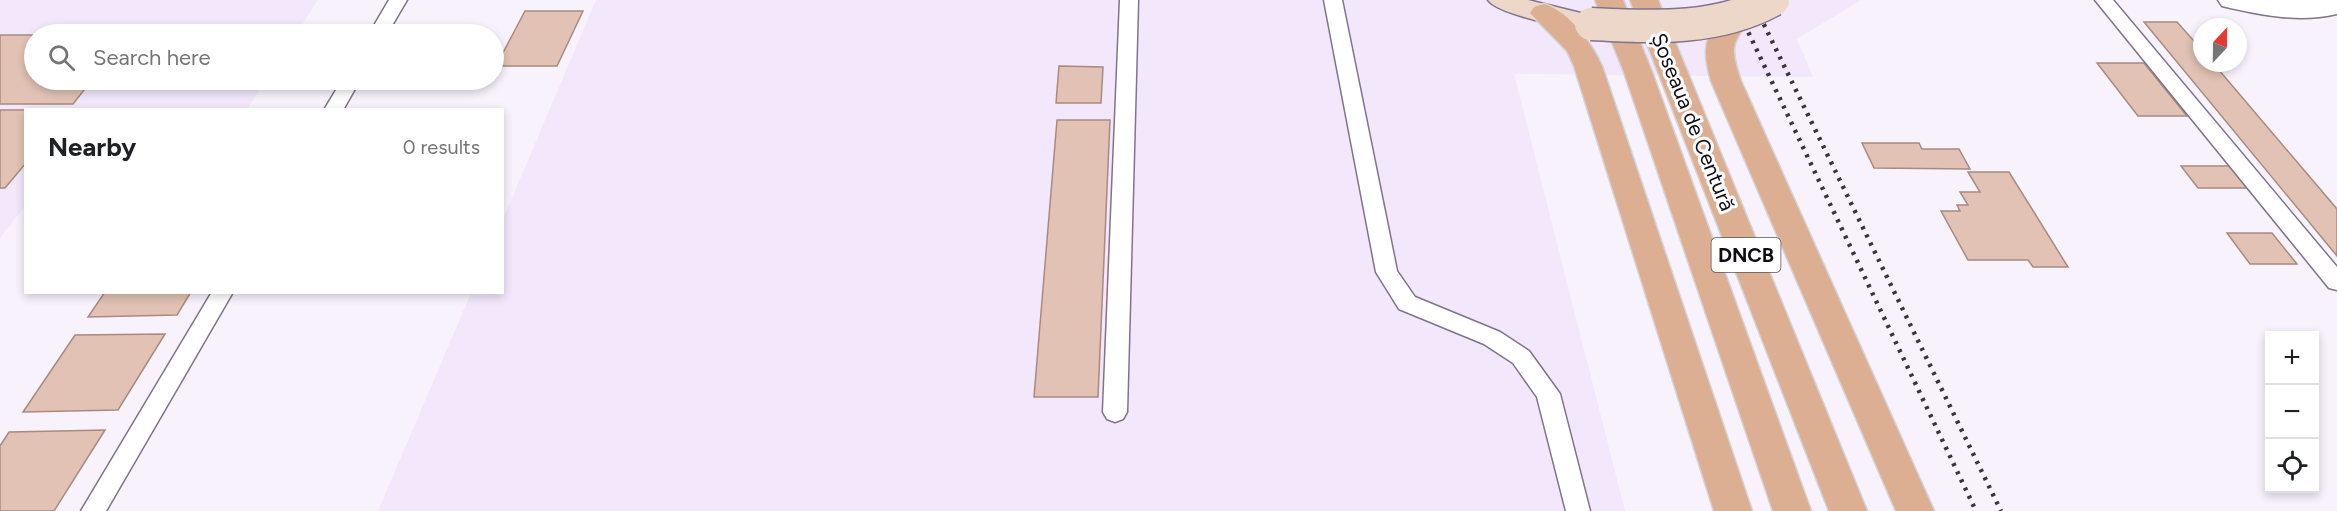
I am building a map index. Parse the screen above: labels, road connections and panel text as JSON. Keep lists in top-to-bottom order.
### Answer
{
  "streets": {
    "main road": ["Șoseaua de Centură", "DNCB"]
  },
  "north": "top",
  "page": {
    "search": "Search here",
    "heading": ["Nearby", "0 results"],
    "map_buttons": ["+", "−"]
  }
}
